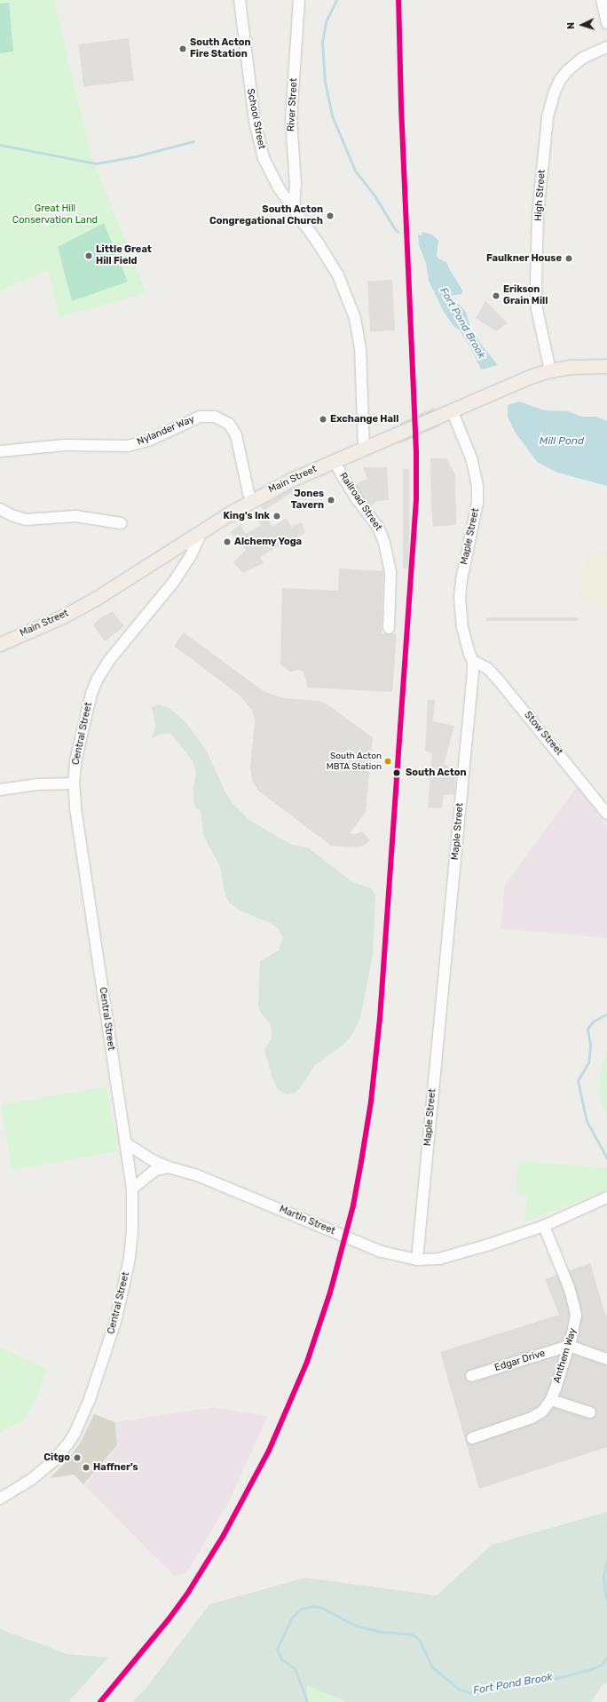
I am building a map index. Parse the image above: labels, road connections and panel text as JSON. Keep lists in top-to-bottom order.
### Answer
{
  "streets": {
    "main road": ["Main Street"],
    "street": [
      "River Street",
      "School Street",
      "High Street",
      "Nylander Way",
      "Railroad Street",
      "Maple Street",
      "Central Street",
      "Stow Street",
      "Martin Street",
      "Anthem Way",
      "Edgar Drive"
    ]
  },
  "crossings": [
    ["River Street", "School Street"],
    ["School Street", "Main Street"],
    ["High Street", "Main Street"],
    ["Nylander Way", "Main Street"],
    ["Main Street", "Railroad Street"],
    ["Main Street", "Maple Street"],
    ["Main Street", "Central Street"],
    ["Maple Street", "Stow Street"],
    ["Maple Street", "Martin Street"],
    ["Central Street", "Martin Street"],
    ["Martin Street", "Anthem Way"],
    ["Anthem Way", "Edgar Drive"]
  ],
  "water": ["Fort Pond Brook", "Mill Pond"],
  "parks": ["Great Hill Conservation Land"],
  "places": [
    "South Acton Fire Station",
    "South Acton Congregational Church",
    "Little Great Hill Field",
    "Faulkner House",
    "Erikson Grain Mill",
    "Exchange Hall",
    "Jones Tavern",
    "King's Ink",
    "Alchemy Yoga",
    "South Acton MBTA Station",
    "South Acton",
    "Citgo",
    "Haffner's"
  ],
  "north": "left"
}
